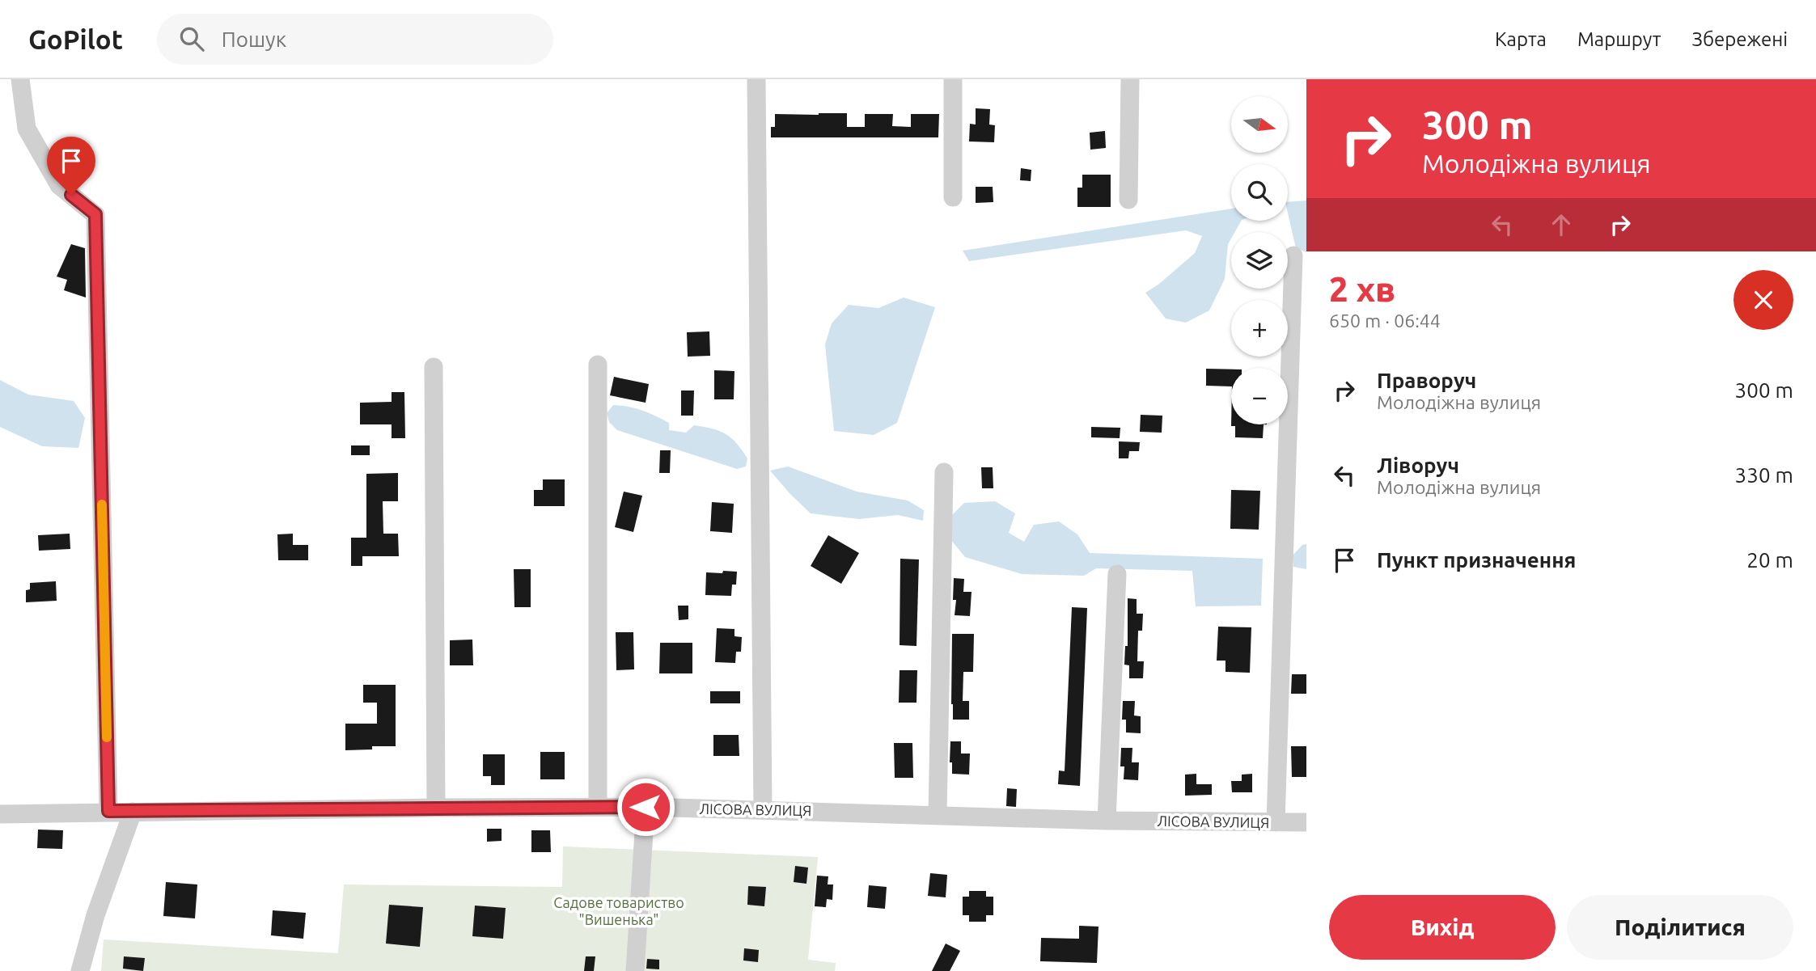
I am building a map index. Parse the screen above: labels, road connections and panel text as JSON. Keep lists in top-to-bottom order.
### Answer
{
  "streets": {
    "street": ["ЛІСОВА ВУЛИЦЯ"]
  },
  "parks": ["Садове товариство \"Вишенька\""],
  "north": "right",
  "page": {
    "header": "GoPilot",
    "search": "Пошук",
    "nav": ["Карта", "Маршрут", "Збережені"],
    "turn": ["300 m", "Молодіжна вулиця"],
    "map_buttons": ["+", "−"],
    "heading": ["2 хв", "650 m · 06:44"],
    "list": [
      {
        "name": "Праворуч",
        "note": "Молодіжна вулиця",
        "value": "300 m"
      },
      {
        "name": "Ліворуч",
        "note": "Молодіжна вулиця",
        "value": "330 m"
      },
      {
        "name": "Пункт призначення",
        "value": "20 m"
      }
    ],
    "buttons": ["Вихід", "Поділитися"]
  }
}
